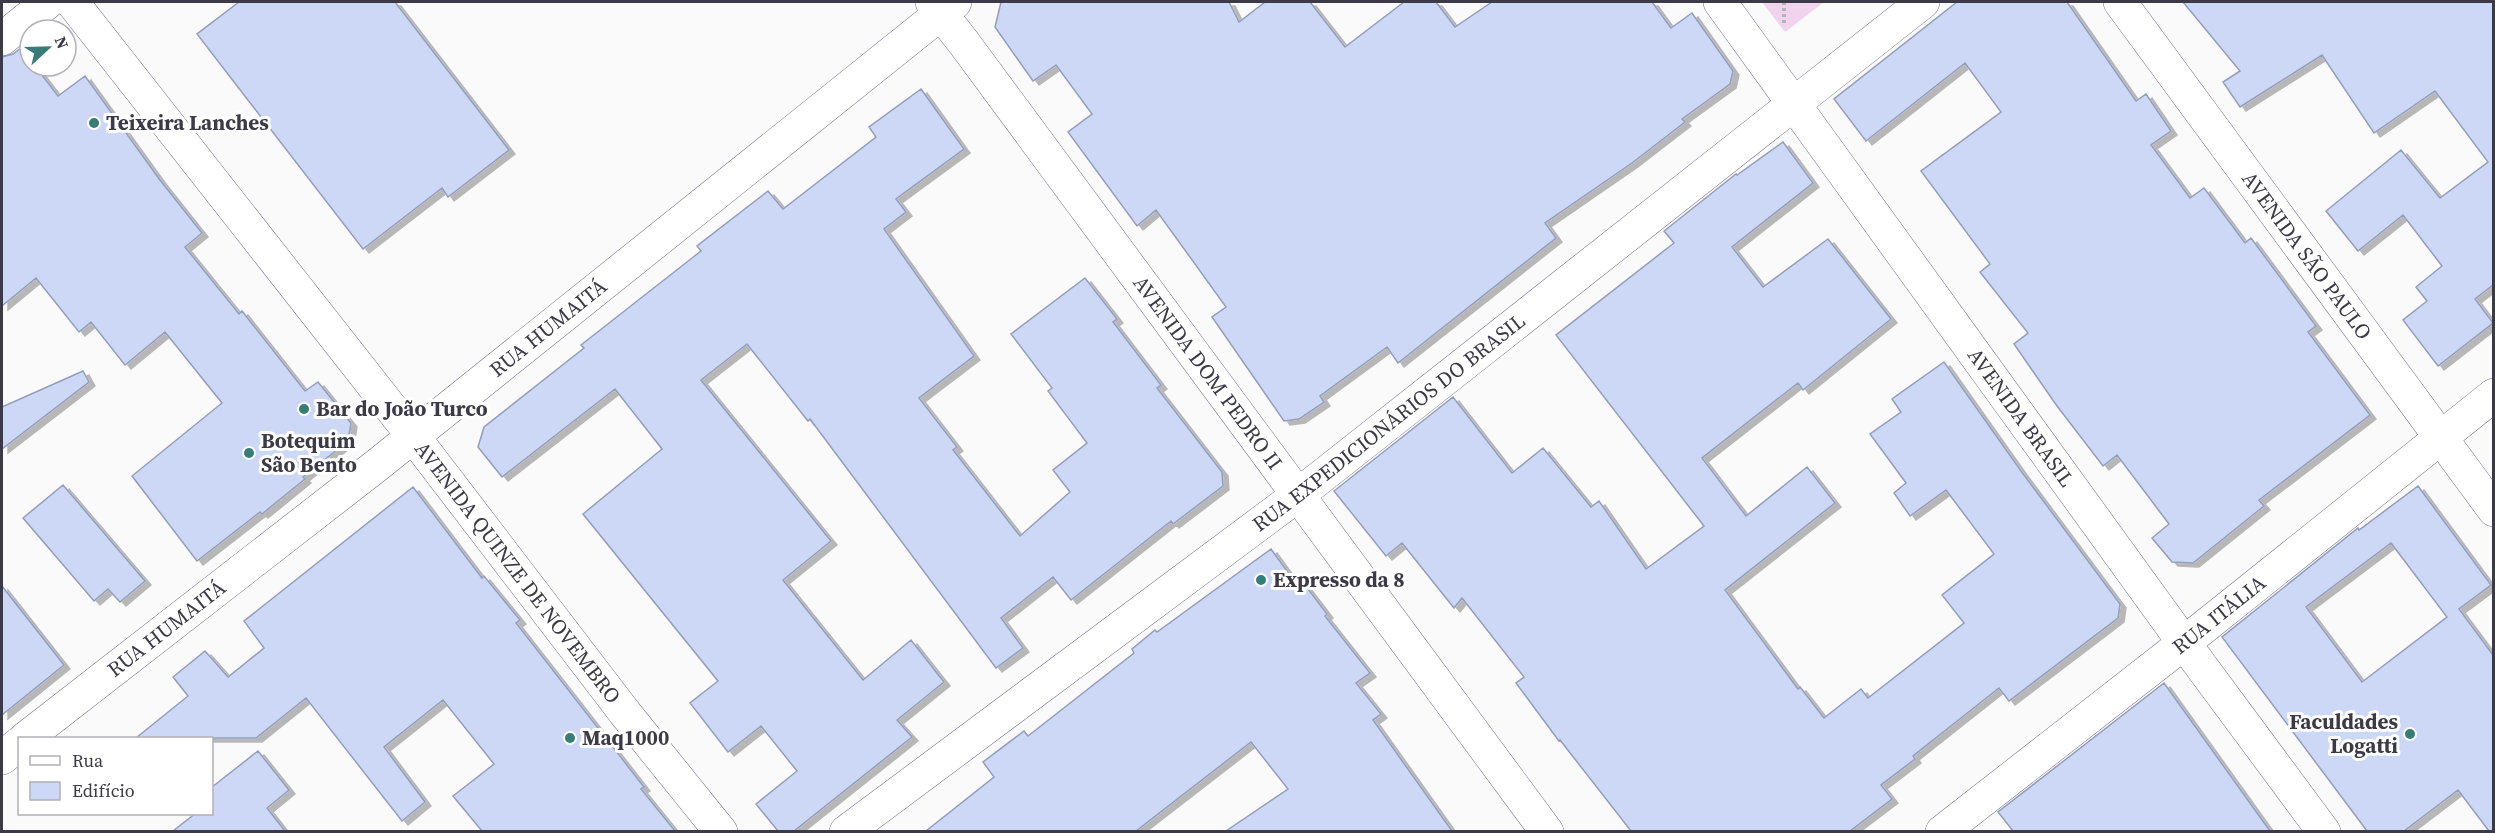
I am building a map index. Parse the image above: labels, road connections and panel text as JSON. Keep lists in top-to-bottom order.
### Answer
{
  "streets": {
    "street": [
      "AVENIDA SÃO PAULO",
      "RUA HUMAITÁ",
      "AVENIDA DOM PEDRO II",
      "AVENIDA BRASIL",
      "RUA EXPEDICIONÁRIOS DO BRASIL",
      "AVENIDA QUINZE DE NOVEMBRO",
      "RUA ITÁLIA"
    ]
  },
  "crossings": [
    ["AVENIDA SÃO PAULO", "RUA ITÁLIA"],
    ["RUA HUMAITÁ", "AVENIDA DOM PEDRO II"],
    ["RUA HUMAITÁ", "AVENIDA QUINZE DE NOVEMBRO"],
    ["AVENIDA DOM PEDRO II", "RUA EXPEDICIONÁRIOS DO BRASIL"],
    ["AVENIDA BRASIL", "RUA EXPEDICIONÁRIOS DO BRASIL"],
    ["AVENIDA BRASIL", "RUA ITÁLIA"]
  ],
  "places": [
    "Teixeira Lanches",
    "Bar do João Turco",
    "Botequim São Bento",
    "Expresso da 8",
    "Faculdades Logatti",
    "Maq1000"
  ],
  "legend": ["Rua", "Edifício"],
  "north": "right"
}
